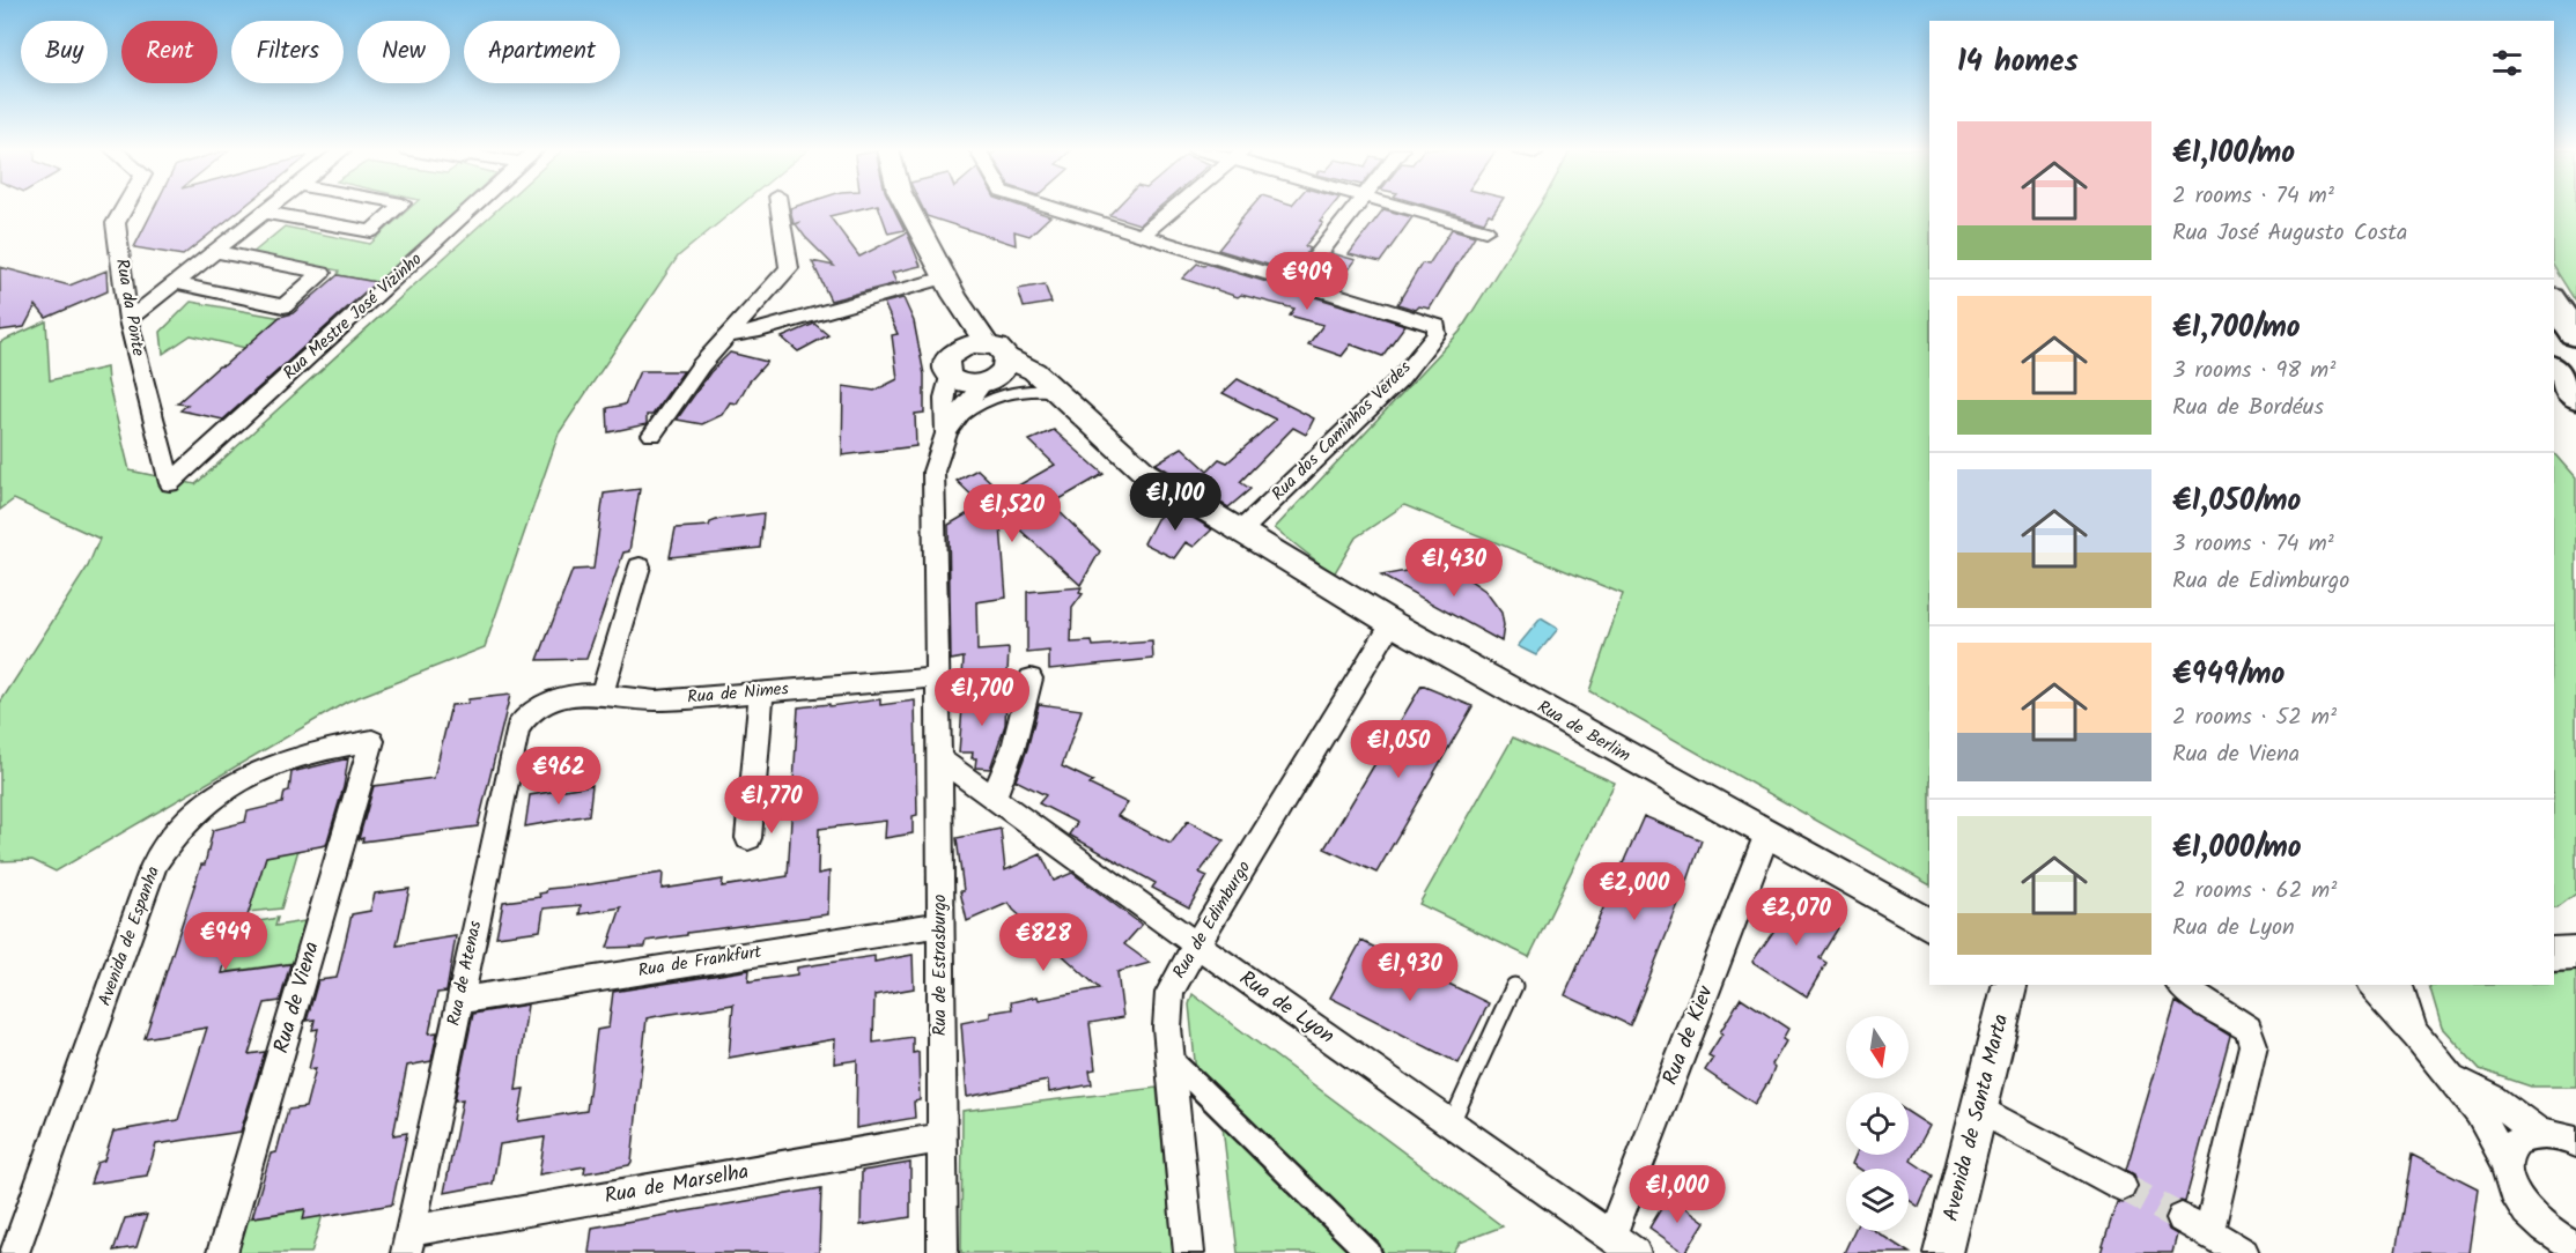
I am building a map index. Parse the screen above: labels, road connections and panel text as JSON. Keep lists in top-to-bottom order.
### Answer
{
  "streets": {
    "street": [
      "Rua da Ponte",
      "Rua Mestre José Vizinho",
      "Rua dos Caminhos Verdes",
      "Rua de Nimes",
      "Rua de Berlim",
      "Rua de Edimburgo",
      "Avenida de Espanha",
      "Rua de Frankfurt",
      "Rua de Estrasburgo",
      "Rua de Atenas",
      "Rua de Viena",
      "Rua de Lyon",
      "Rua de Kiev",
      "Avenida de Santa Marta",
      "Rua de Marselha"
    ]
  },
  "crossings": [
    ["Rua da Ponte", "Rua Mestre José Vizinho"],
    ["Rua dos Caminhos Verdes", "Rua de Berlim"],
    ["Rua de Nimes", "Rua de Estrasburgo"],
    ["Rua de Nimes", "Rua de Atenas"],
    ["Rua de Berlim", "Rua de Edimburgo"],
    ["Rua de Berlim", "Rua de Kiev"],
    ["Rua de Edimburgo", "Rua de Lyon"],
    ["Avenida de Espanha", "Rua de Viena"],
    ["Rua de Frankfurt", "Rua de Estrasburgo"],
    ["Rua de Frankfurt", "Rua de Atenas"],
    ["Rua de Estrasburgo", "Rua de Lyon"],
    ["Rua de Estrasburgo", "Rua de Marselha"],
    ["Rua de Atenas", "Rua de Marselha"],
    ["Rua de Lyon", "Rua de Kiev"]
  ],
  "north": "bottom",
  "page": {
    "chip": [
      "Buy",
      "Rent",
      "Filters",
      "New",
      "Apartment"
    ],
    "heading": "14 homes",
    "list": [
      {
        "name": "€1,100/mo",
        "note": "2 rooms · 74 m² · Rua José Augusto Costa"
      },
      {
        "name": "€1,700/mo",
        "note": "3 rooms · 98 m² · Rua de Bordéus"
      },
      {
        "name": "€1,050/mo",
        "note": "3 rooms · 74 m² · Rua de Edimburgo"
      },
      {
        "name": "€949/mo",
        "note": "2 rooms · 52 m² · Rua de Viena"
      },
      {
        "name": "€1,000/mo",
        "note": "2 rooms · 62 m² · Rua de Lyon"
      }
    ],
    "price": [
      "€909",
      "€1,100",
      "€1,520",
      "€1,430",
      "€1,700",
      "€1,050",
      "€962",
      "€1,770",
      "€2,000",
      "€2,070",
      "€949",
      "€828",
      "€1,930",
      "€1,000"
    ]
  }
}
